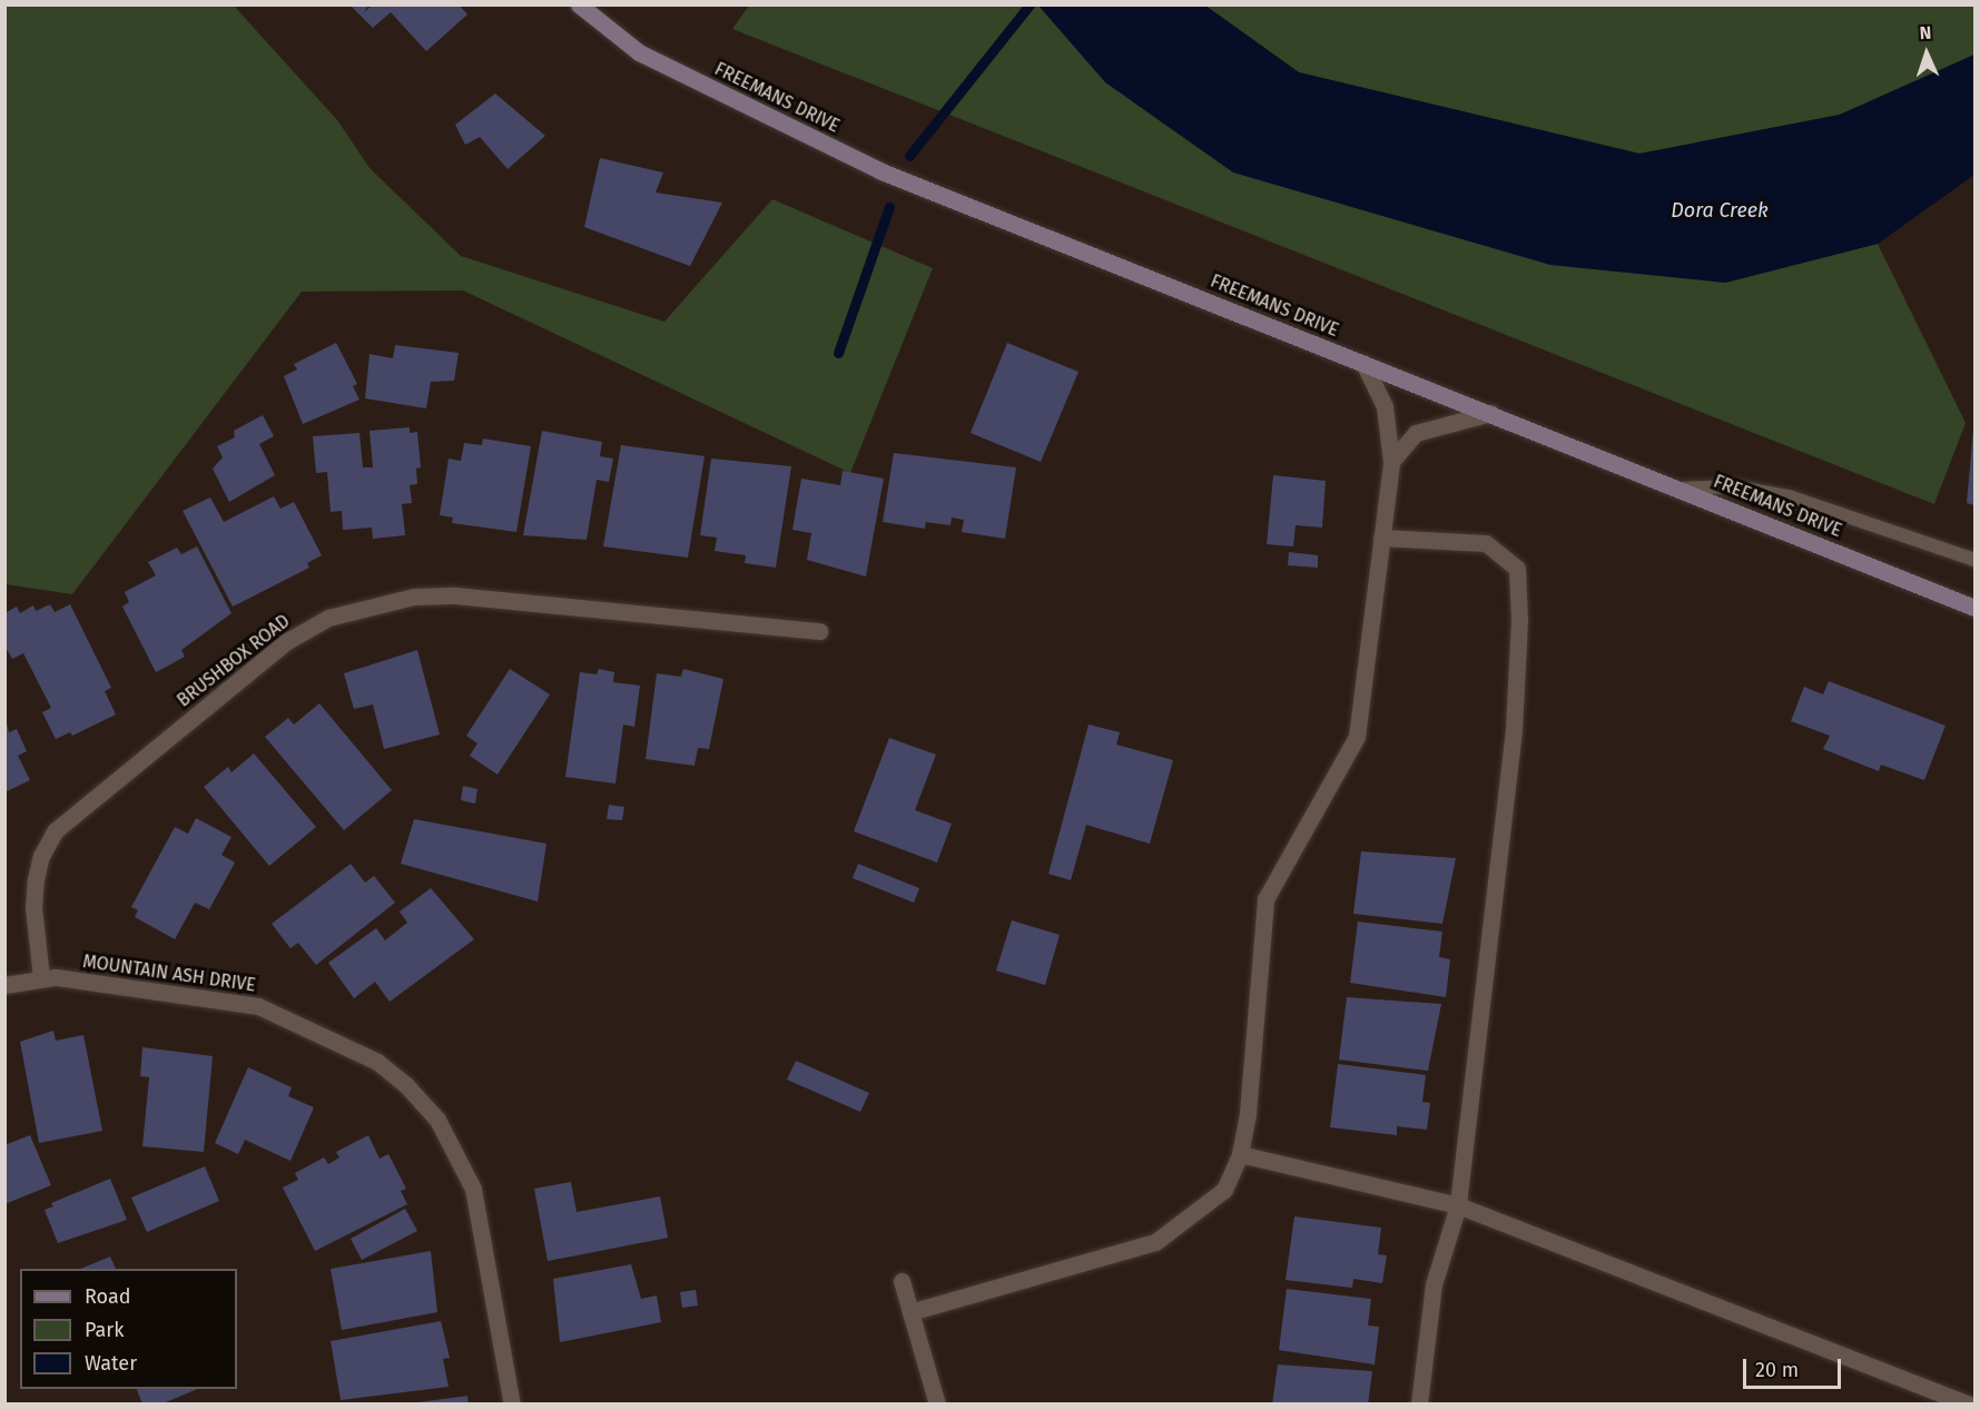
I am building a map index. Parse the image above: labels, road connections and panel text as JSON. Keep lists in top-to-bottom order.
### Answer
{
  "streets": {
    "main road": ["FREEMANS DRIVE"],
    "street": ["BRUSHBOX ROAD", "MOUNTAIN ASH DRIVE"]
  },
  "crossings": [
    ["BRUSHBOX ROAD", "MOUNTAIN ASH DRIVE"]
  ],
  "water": ["Dora Creek"],
  "legend": ["Road", "Park", "Water"],
  "scale_bar": "20 m",
  "north": "top"
}
